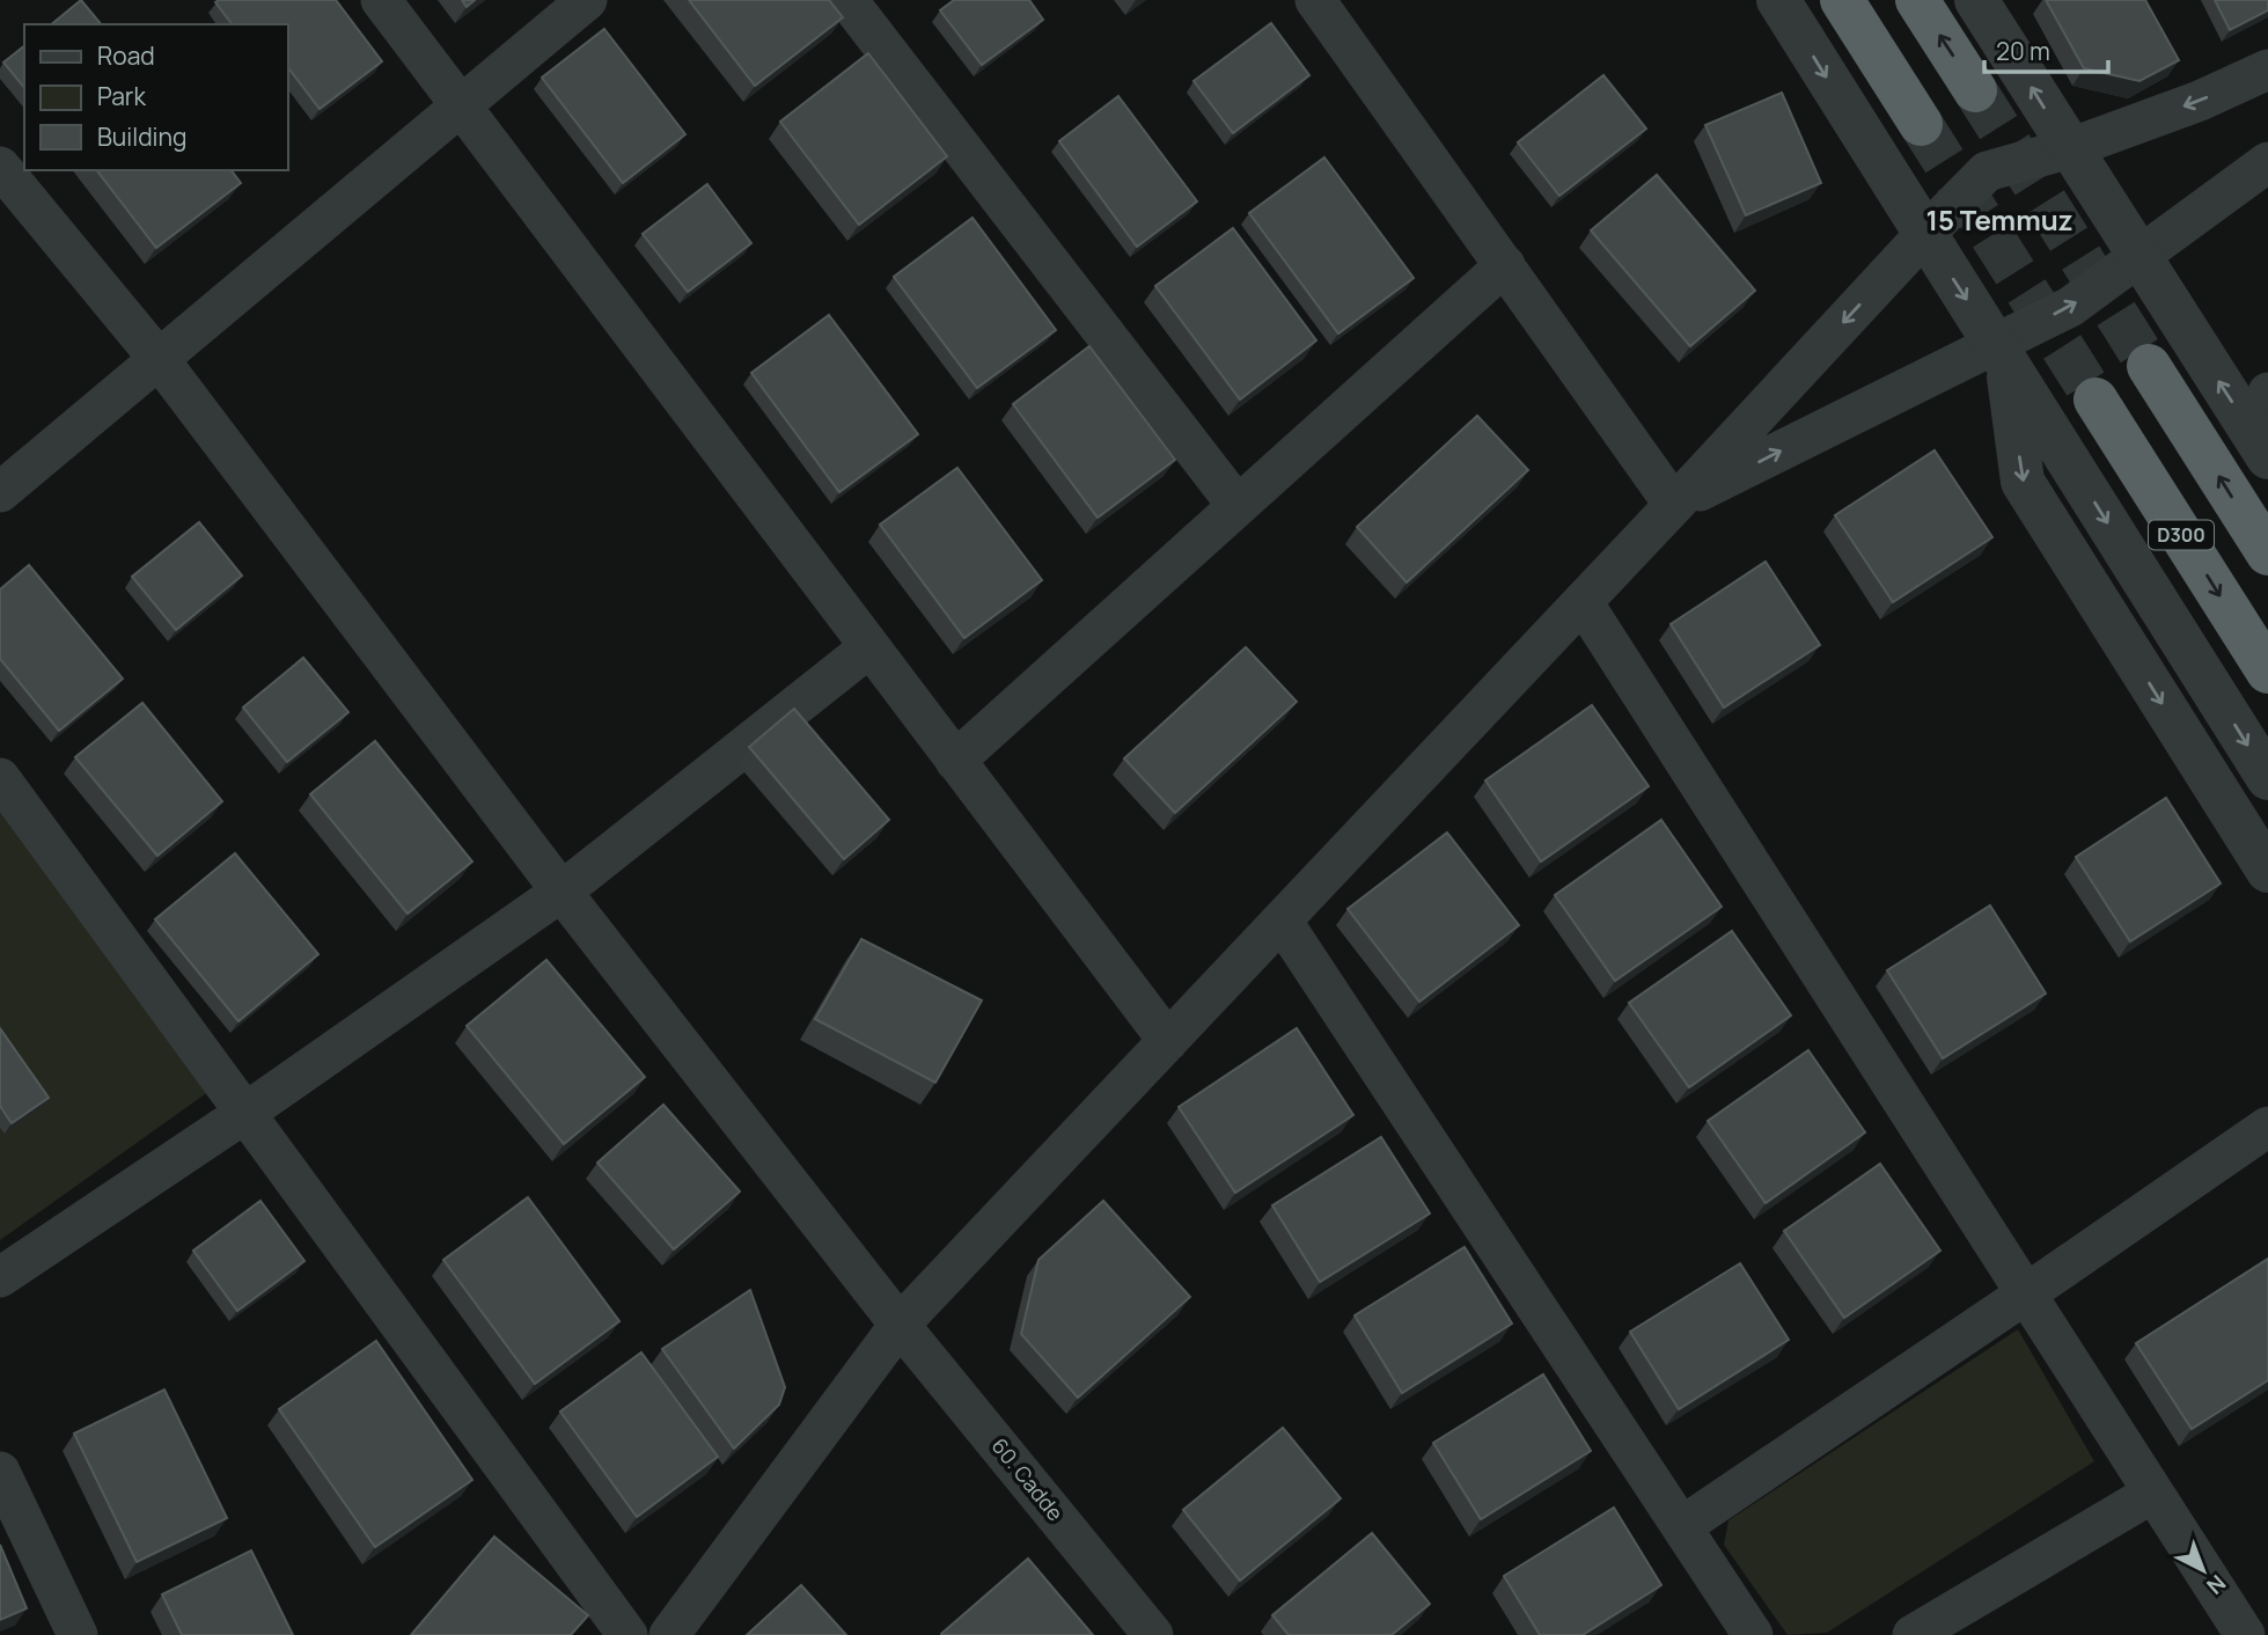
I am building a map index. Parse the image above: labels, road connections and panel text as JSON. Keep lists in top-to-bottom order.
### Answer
{
  "streets": {
    "highway": ["D300"],
    "street": ["60. Cadde"]
  },
  "districts": ["15 Temmuz"],
  "legend": ["Road", "Park", "Building"],
  "scale_bar": "20 m",
  "north": "bottom right"
}
